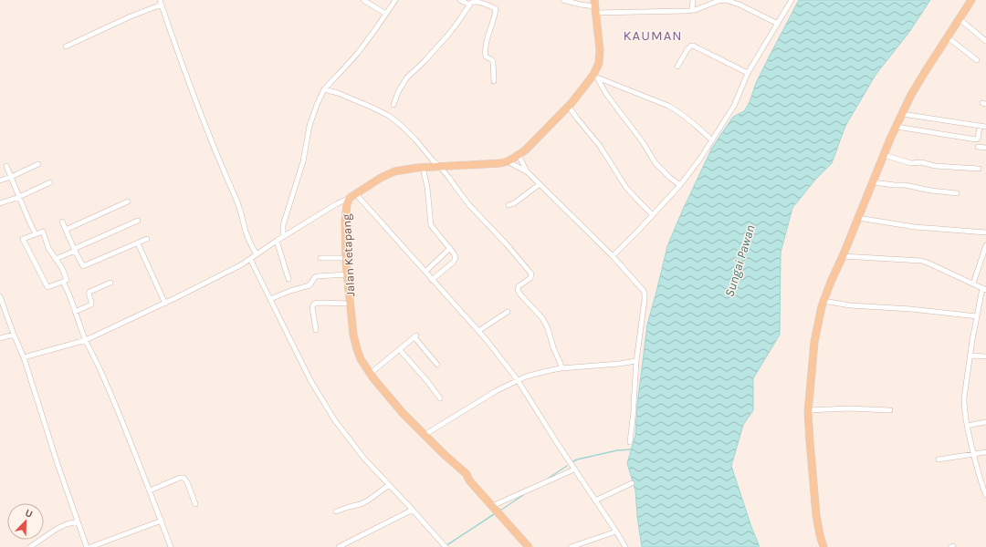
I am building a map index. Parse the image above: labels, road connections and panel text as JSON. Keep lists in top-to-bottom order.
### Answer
{
  "streets": {
    "main road": ["Jalan Ketapang"]
  },
  "districts": ["KAUMAN"],
  "water": ["Sungai Pawan"],
  "north": "top right"
}
